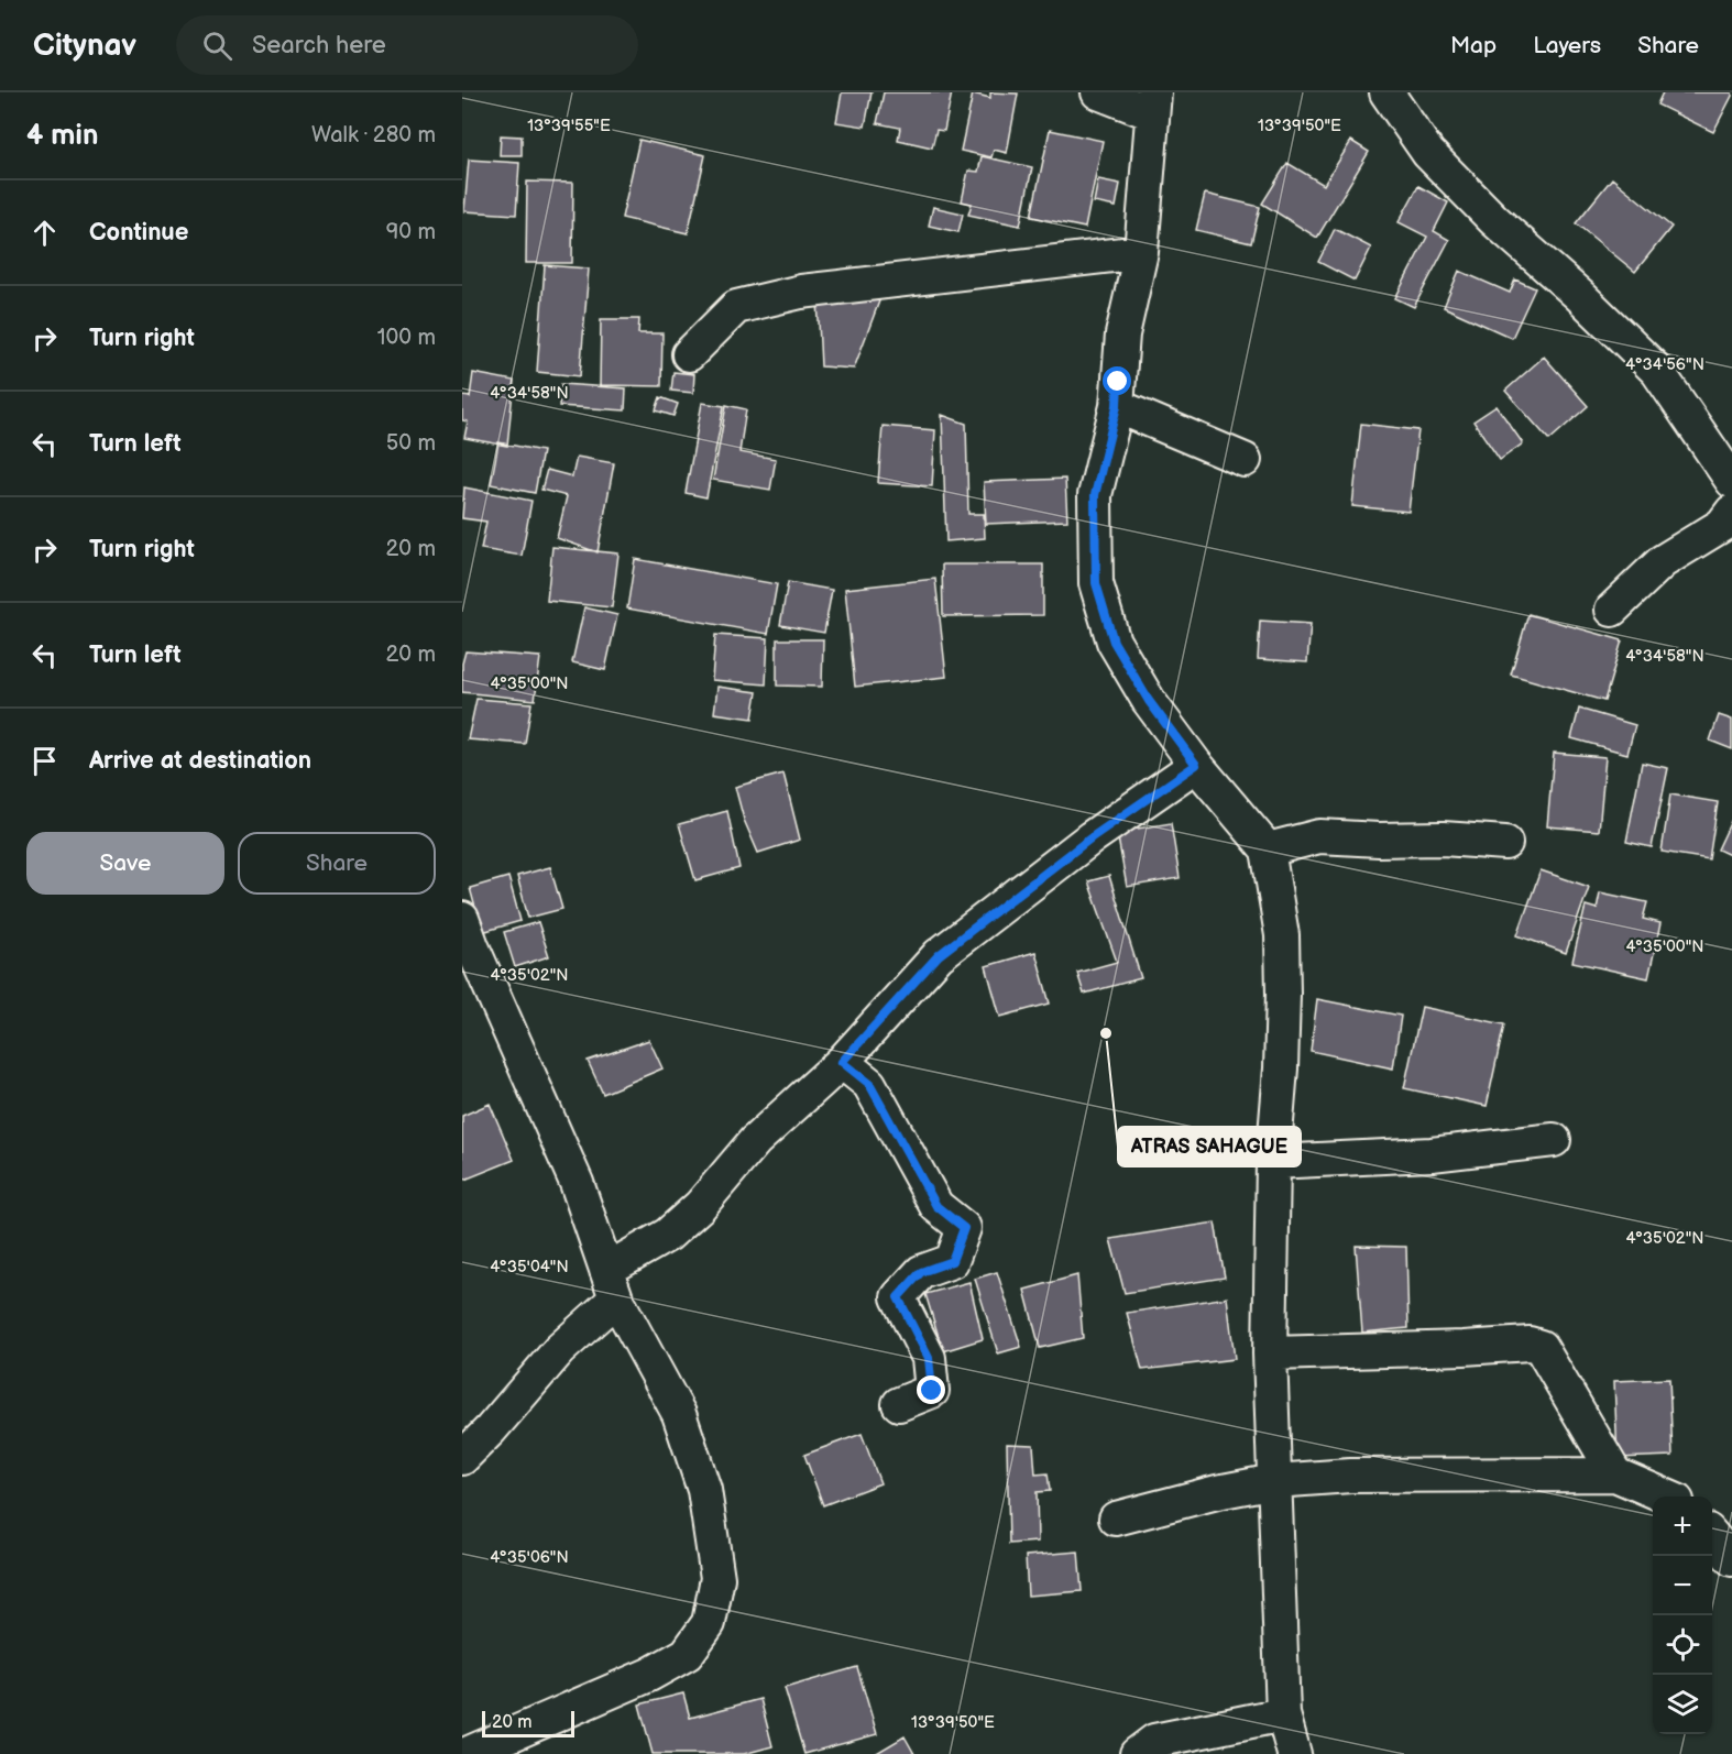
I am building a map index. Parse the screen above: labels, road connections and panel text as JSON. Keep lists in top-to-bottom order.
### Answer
{
  "places": ["ATRAS SAHAGUE"],
  "scale_bar": "20 m",
  "page": {
    "header": "Citynav",
    "search": "Search here",
    "nav": ["Map", "Layers", "Share"],
    "heading": ["4 min", "Walk · 280 m"],
    "list": [
      ["Continue", "90 m"],
      ["Turn right", "100 m"],
      ["Turn left", "50 m"],
      ["Turn right", "20 m"],
      ["Turn left", "20 m"],
      "Arrive at destination"
    ],
    "buttons": ["Save", "Share"],
    "map_buttons": ["+", "−"],
    "scale": "20 m"
  },
  "coordinates": [
    "13°39'55\"E",
    "13°39'50\"E",
    "4°34'56\"N",
    "4°34'58\"N",
    "4°35'00\"N",
    "4°35'02\"N",
    "4°35'04\"N",
    "4°35'06\"N"
  ]
}
